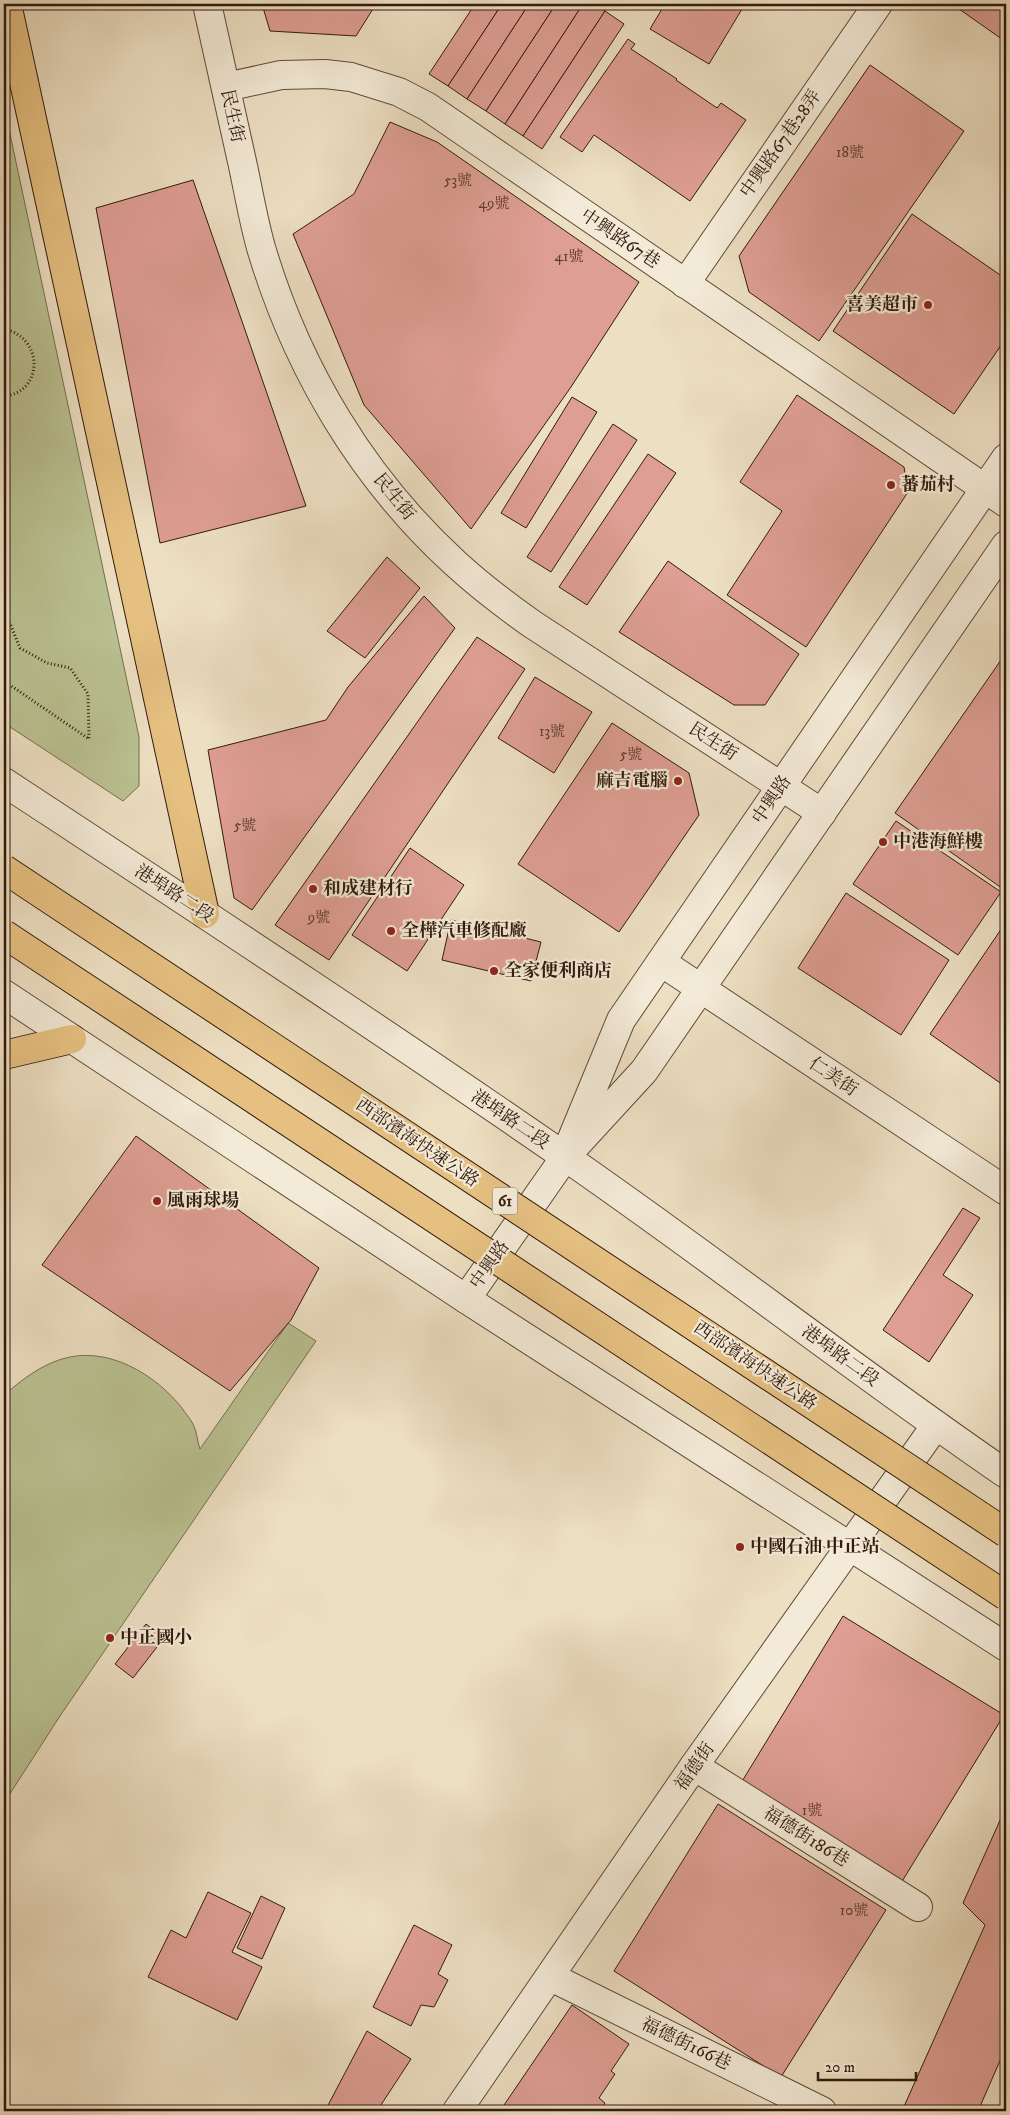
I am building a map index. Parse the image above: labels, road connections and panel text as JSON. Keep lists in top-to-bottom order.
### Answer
{
  "streets": {
    "main road": ["西部濱海快速公路", "61"],
    "street": [
      "民生街",
      "中興路67巷28弄",
      "中興路67巷",
      "中興路",
      "港埠路二段",
      "仁美街",
      "福德街",
      "福德街186巷",
      "福德街166巷"
    ]
  },
  "crossings": [
    ["民生街", "中興路67巷"],
    ["民生街", "中興路"],
    ["中興路67巷28弄", "中興路67巷"],
    ["中興路67巷", "中興路"],
    ["中興路", "港埠路二段"],
    ["中興路", "仁美街"],
    ["港埠路二段", "福德街"],
    ["福德街", "福德街186巷"],
    ["福德街", "福德街166巷"]
  ],
  "places": [
    "喜美超市",
    "蕃茄村",
    "麻吉電腦",
    "中港海鮮樓",
    "和成建材行",
    "全樺汽車修配廠",
    "全家便利商店",
    "風雨球場",
    "中國石油 中正站",
    "中正國小"
  ],
  "house_numbers": [
    "18號",
    "53號",
    "49號",
    "41號",
    "13號",
    "5號",
    "5號",
    "9號",
    "1號",
    "10號"
  ],
  "scale_bar": "20 m"
}
